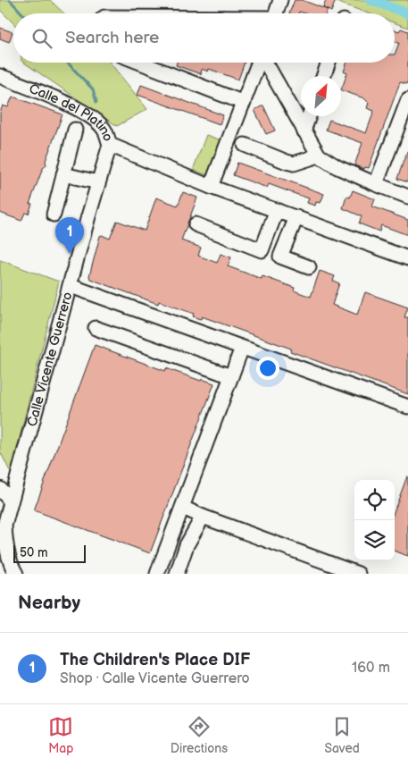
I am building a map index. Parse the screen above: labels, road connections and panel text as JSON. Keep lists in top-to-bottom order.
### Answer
{
  "streets": {
    "street": ["Calle del Platino", "Calle Vicente Guerrero"]
  },
  "crossings": [
    ["Calle del Platino", "Calle Vicente Guerrero"]
  ],
  "scale_bar": "50 m",
  "north": "top right",
  "page": {
    "search": "Search here",
    "pins": "1",
    "scale": "50 m",
    "heading": "Nearby",
    "list": [
      {
        "mark": "1",
        "name": "The Children's Place DIF",
        "note": "Shop · Calle Vicente Guerrero",
        "value": "160 m"
      }
    ],
    "nav": ["Map", "Directions", "Saved"]
  }
}
